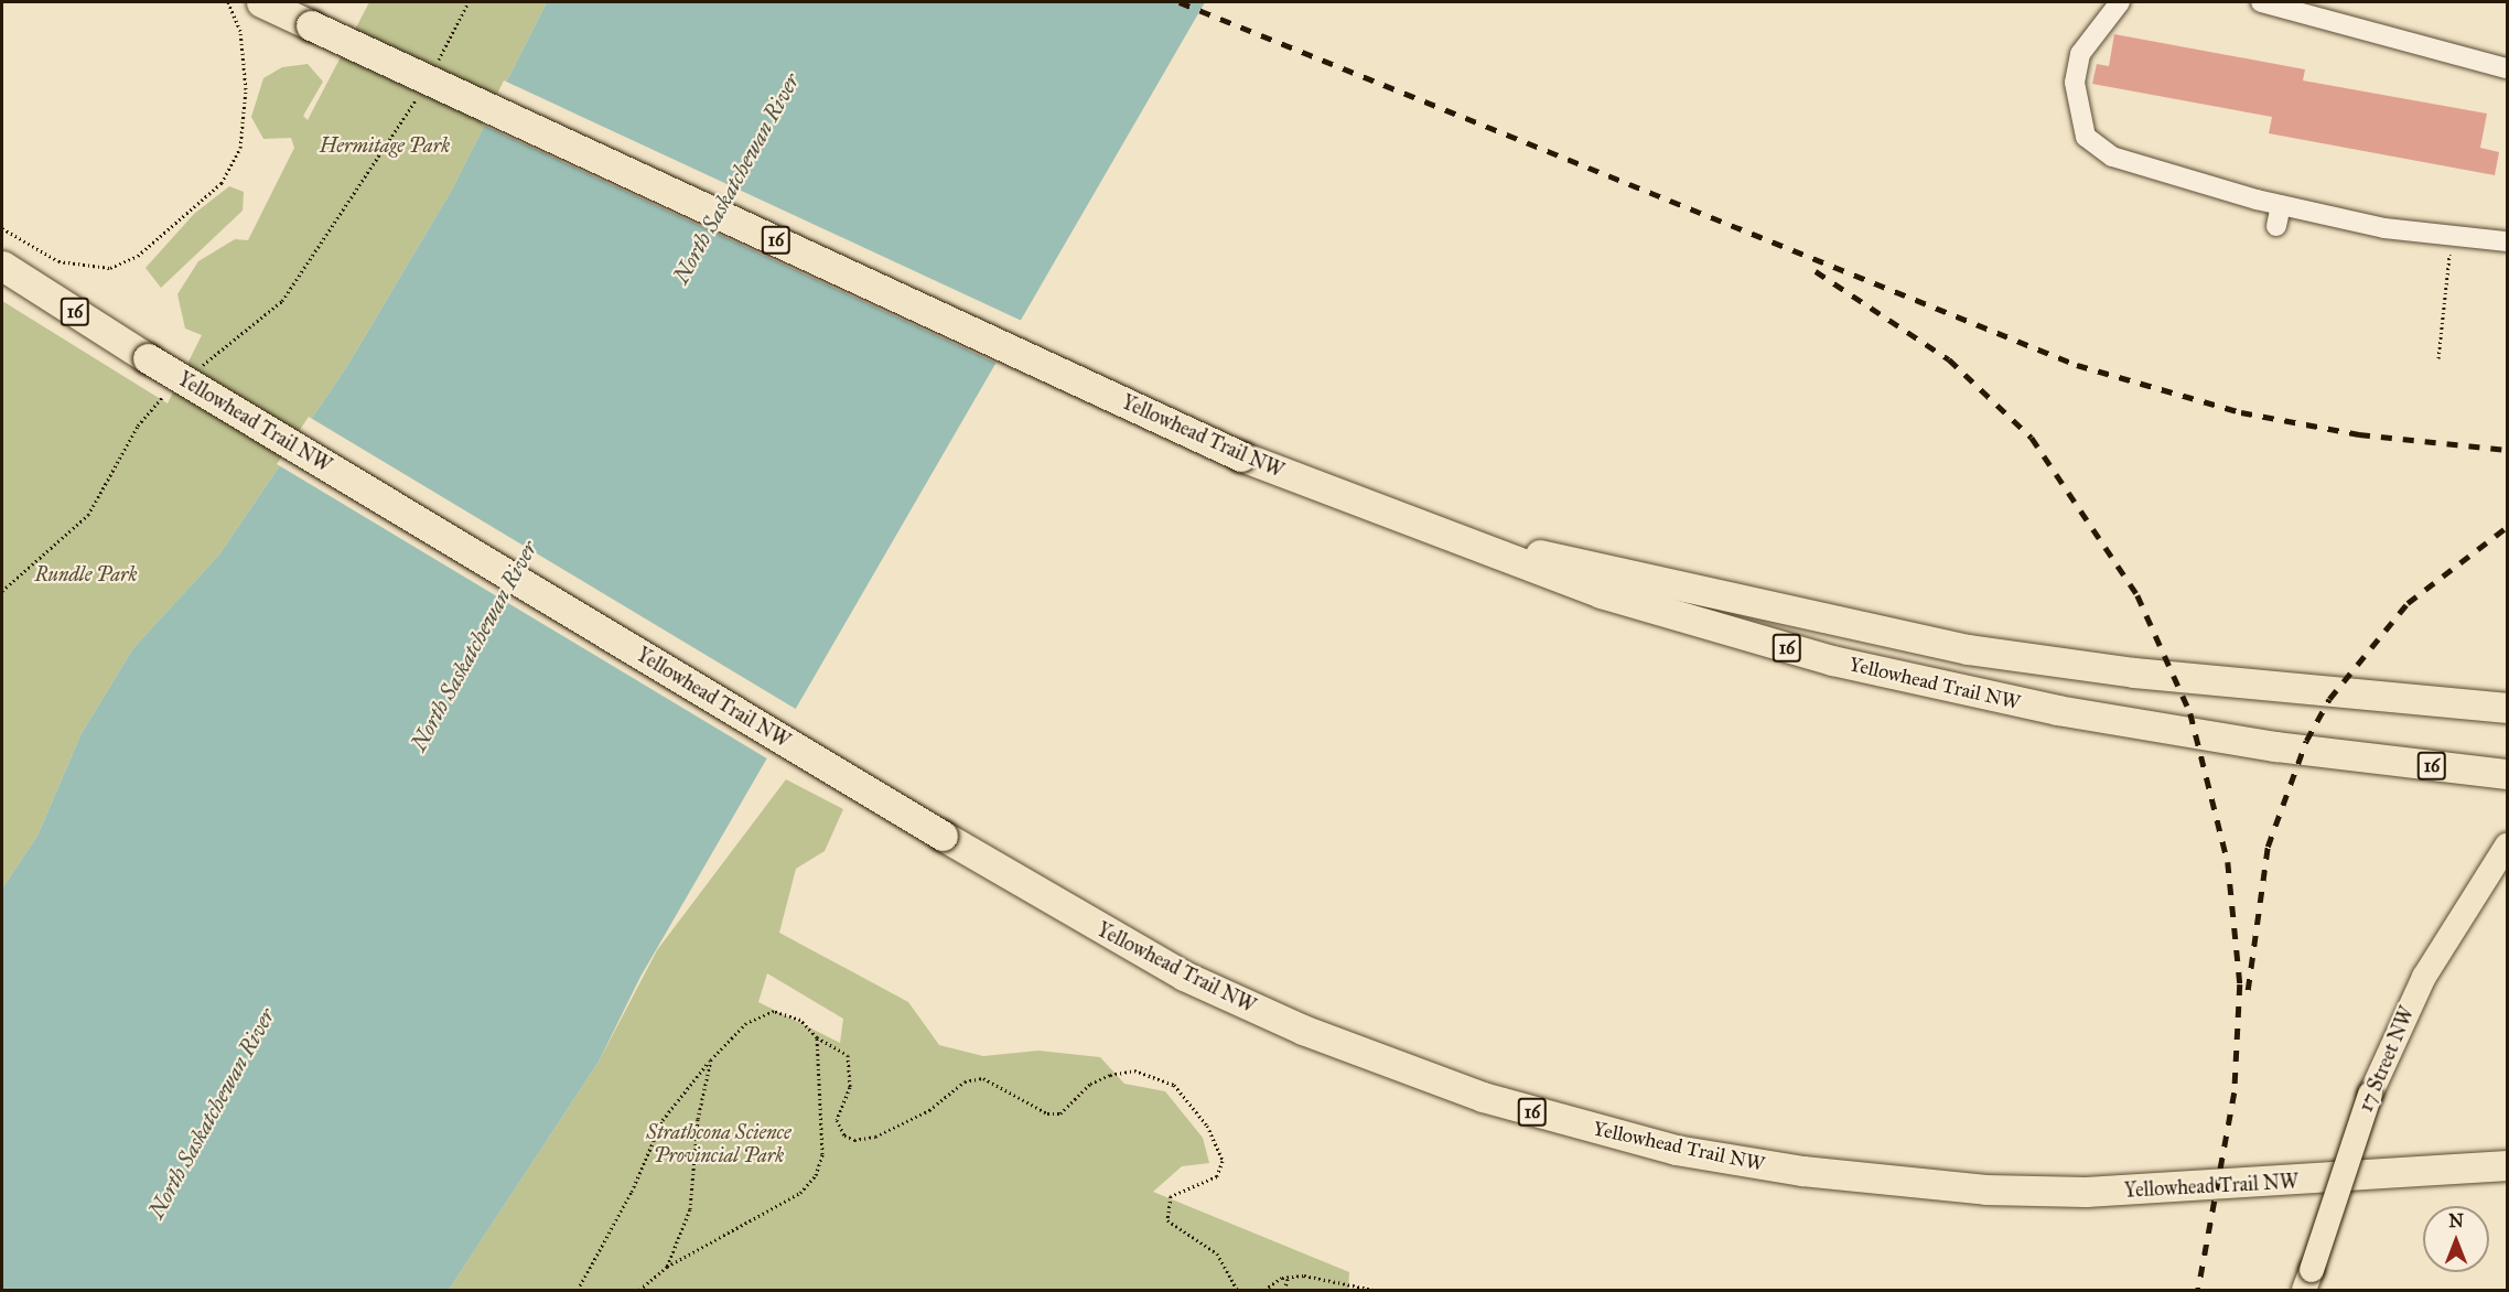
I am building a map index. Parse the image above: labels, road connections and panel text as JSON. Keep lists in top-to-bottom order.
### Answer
{
  "streets": {
    "highway": ["16", "Yellowhead Trail NW"],
    "main road": ["17 Street NW"]
  },
  "water": ["North Saskatchewan River"],
  "parks": ["Hermitage Park", "Rundle Park", "Strathcona Science Provincial Park"],
  "north": "top"
}
